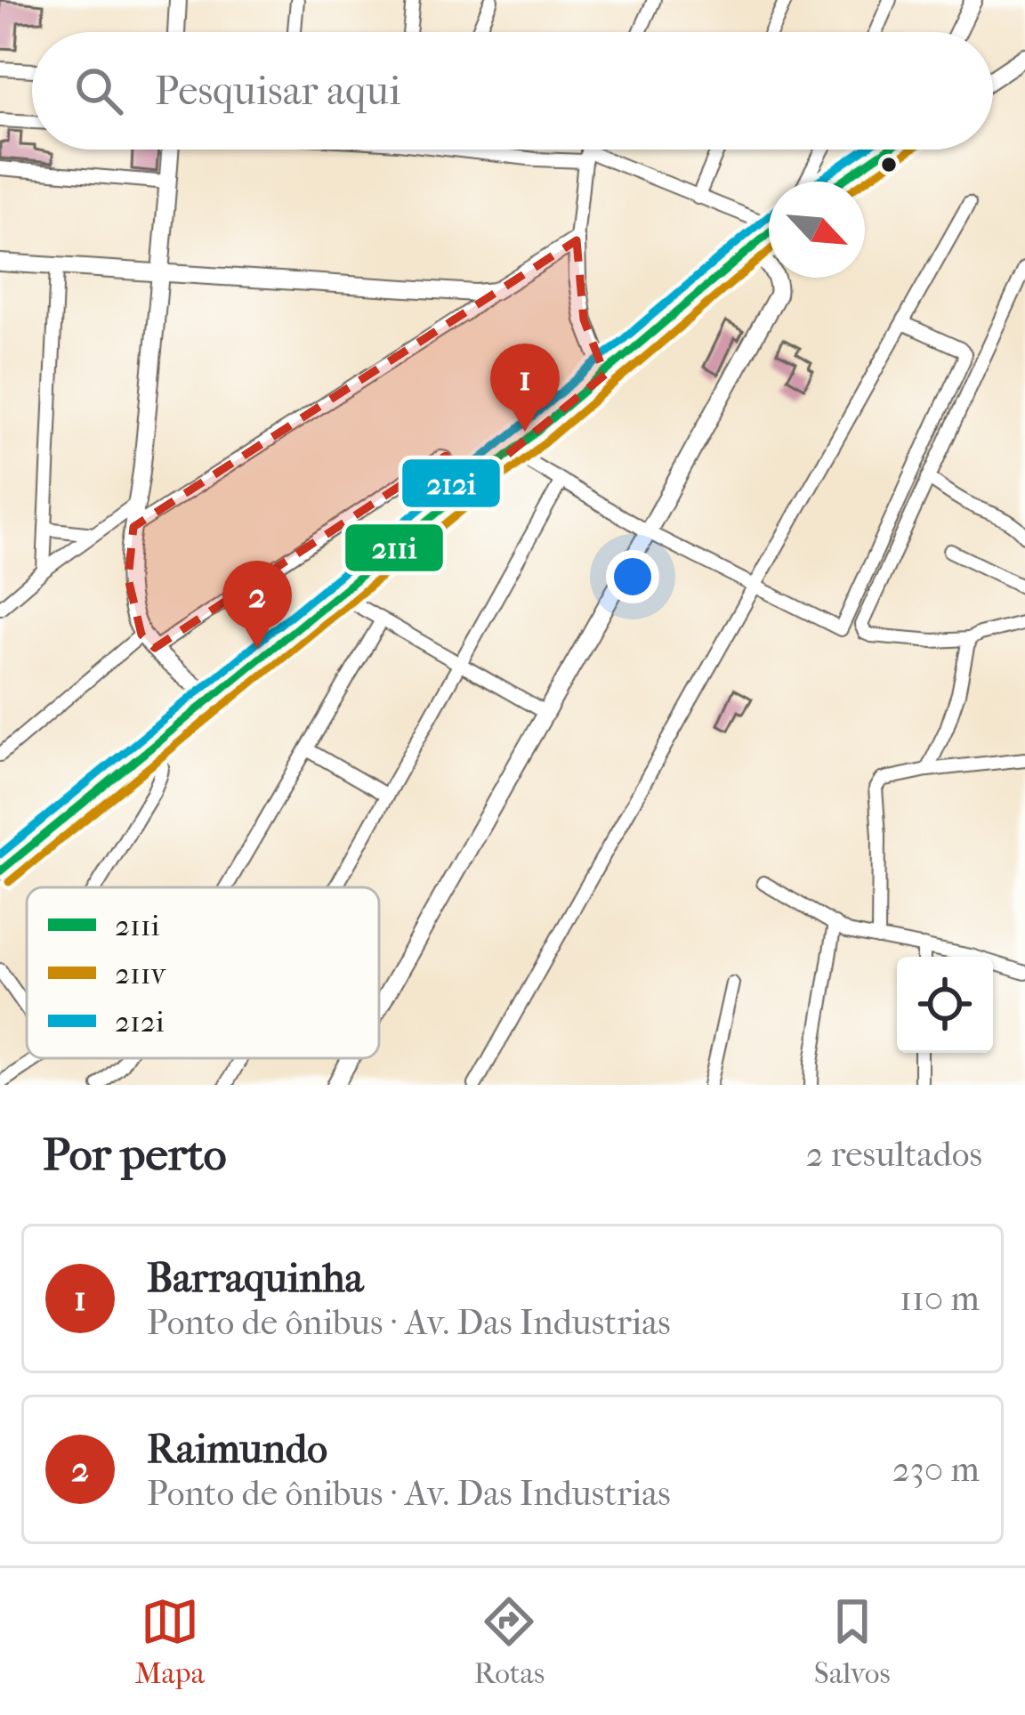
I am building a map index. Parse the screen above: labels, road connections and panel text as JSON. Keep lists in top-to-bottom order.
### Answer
{
  "lines": ["transit line 211i", "transit line 211v", "transit line 212i"],
  "legend": ["211i", "211v", "212i"],
  "north": "bottom right",
  "page": {
    "search": "Pesquisar aqui",
    "pins": ["1", "2"],
    "heading": ["Por perto", "2 resultados"],
    "list": [
      {
        "mark": "1",
        "name": "Barraquinha",
        "note": "Ponto de ônibus · Av. Das Industrias",
        "value": "110 m"
      },
      {
        "mark": "2",
        "name": "Raimundo",
        "note": "Ponto de ônibus · Av. Das Industrias",
        "value": "230 m"
      }
    ],
    "nav": ["Mapa", "Rotas", "Salvos"]
  }
}
